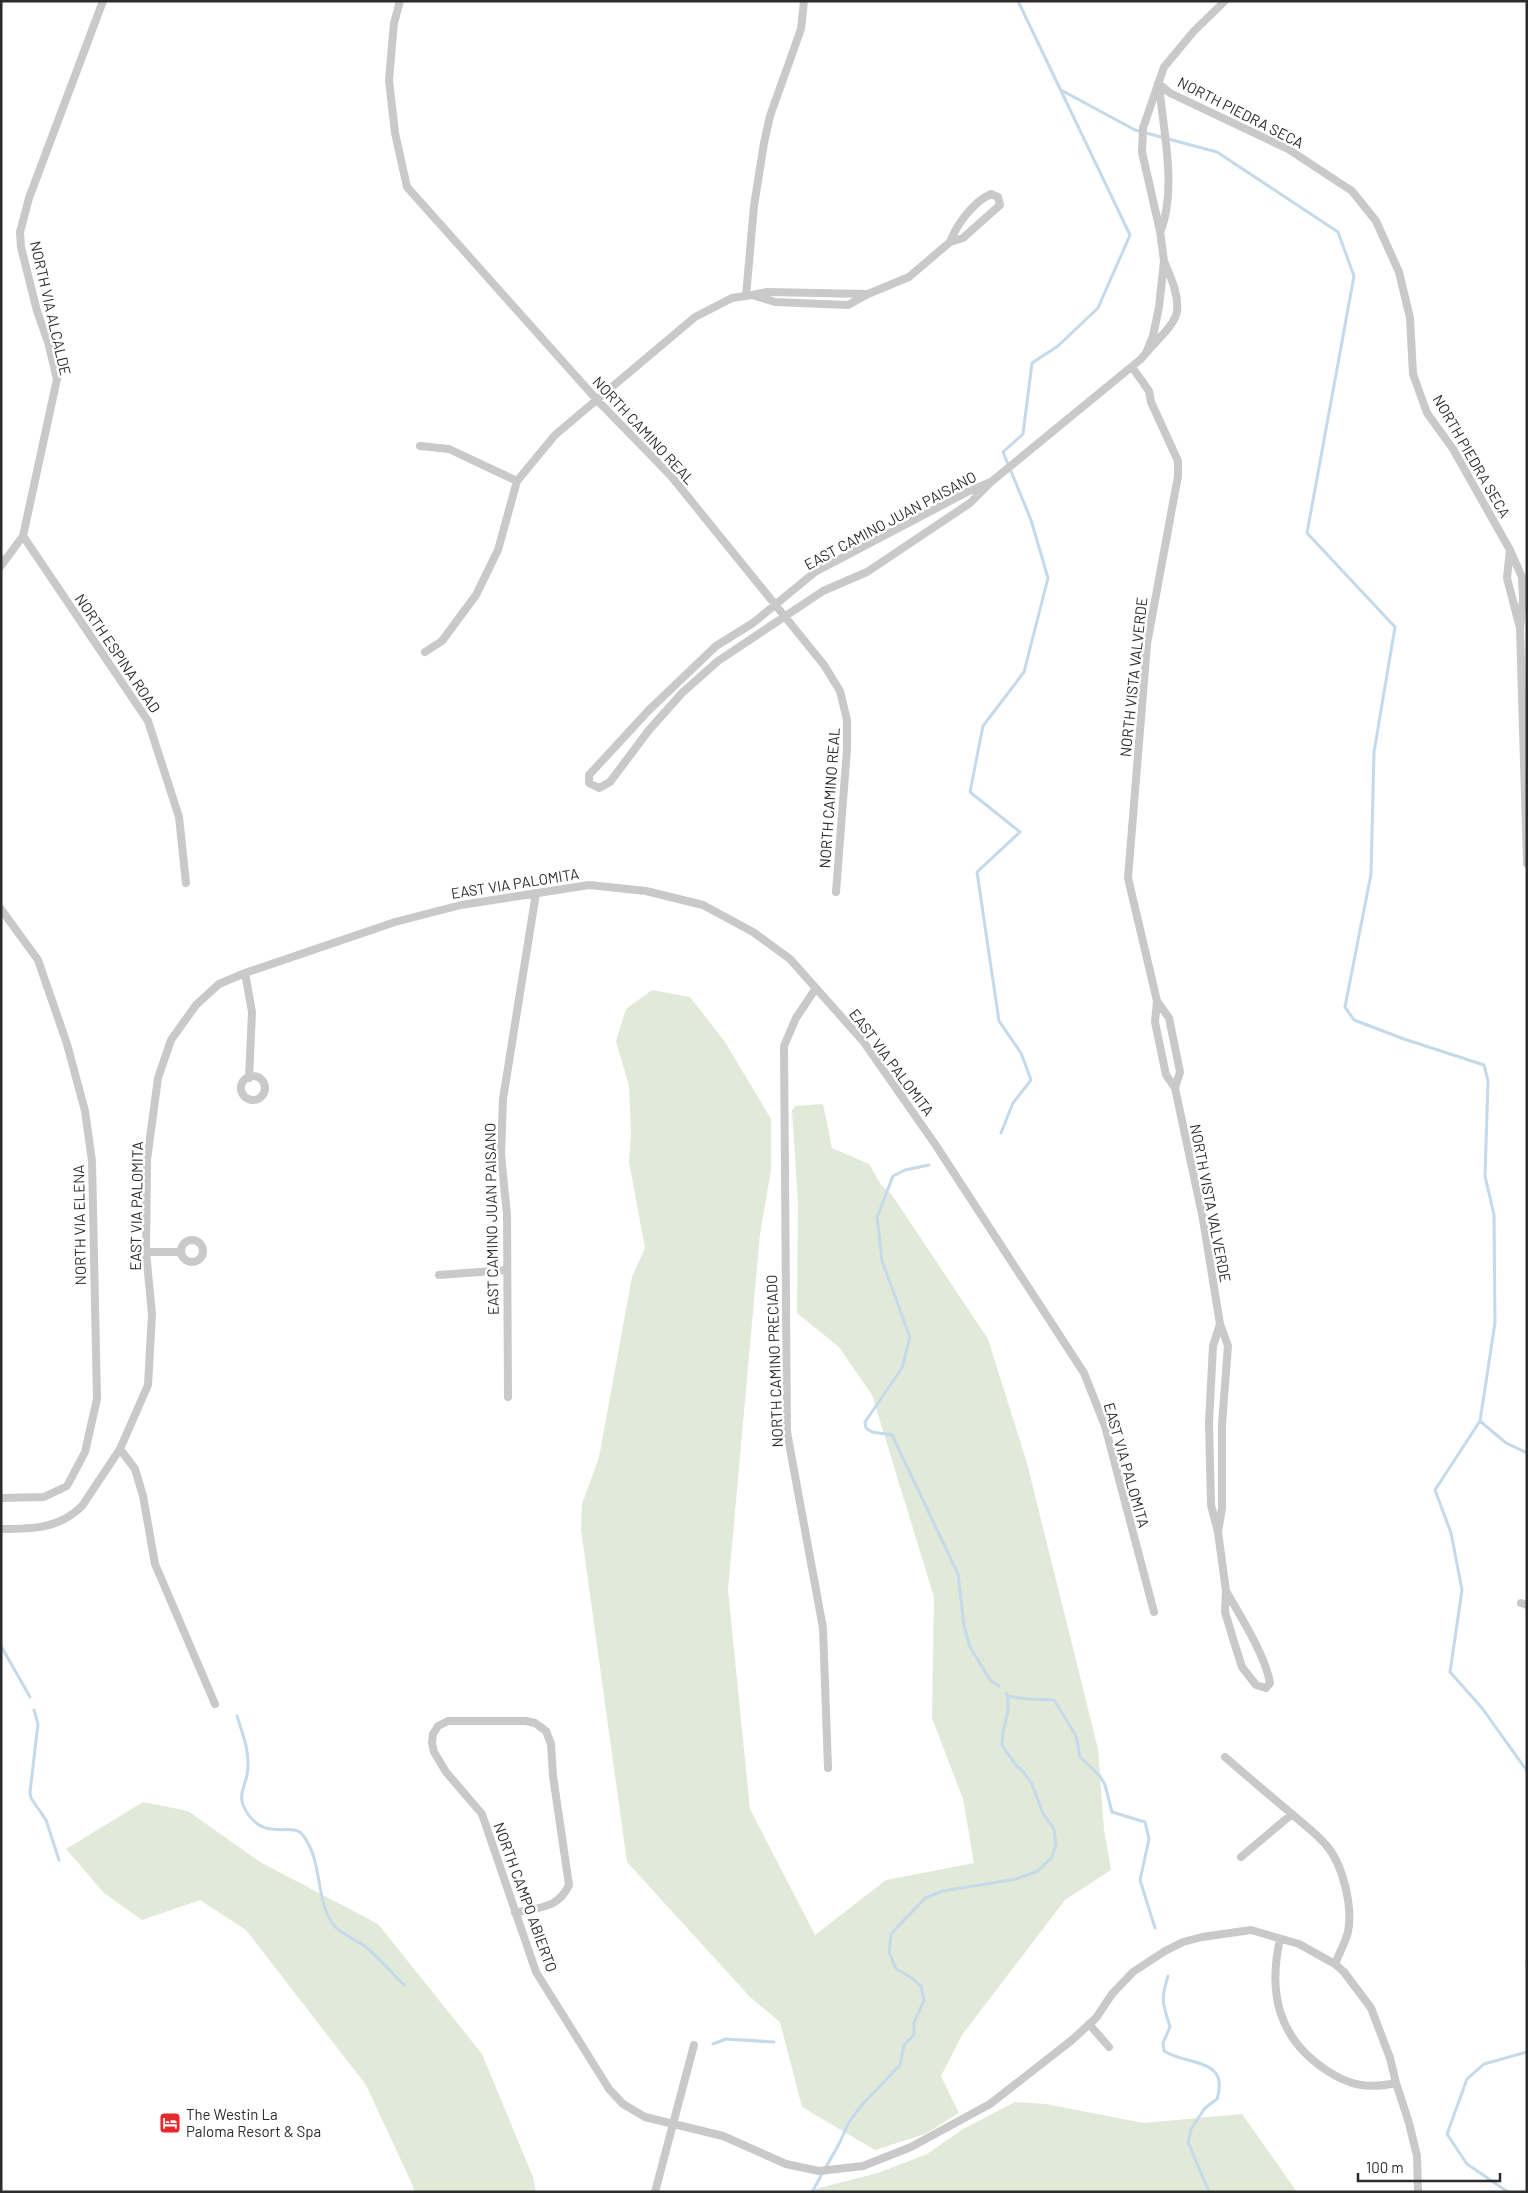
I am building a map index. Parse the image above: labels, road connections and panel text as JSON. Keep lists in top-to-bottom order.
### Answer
{
  "streets": {
    "street": [
      "NORTH PIEDRA SECA",
      "NORTH VIA ALCALDE",
      "NORTH CAMINO REAL",
      "EAST CAMINO JUAN PAISANO",
      "NORTH ESPINA ROAD",
      "NORTH VISTA VALVERDE",
      "EAST VIA PALOMITA",
      "NORTH VIA ELENA",
      "NORTH CAMINO PRECIADO",
      "NORTH CAMPO ABIERTO"
    ]
  },
  "crossings": [
    ["NORTH PIEDRA SECA", "EAST CAMINO JUAN PAISANO"],
    ["NORTH VIA ALCALDE", "NORTH ESPINA ROAD"],
    ["NORTH CAMINO REAL", "EAST CAMINO JUAN PAISANO"],
    ["EAST CAMINO JUAN PAISANO", "NORTH VISTA VALVERDE"],
    ["EAST CAMINO JUAN PAISANO", "EAST VIA PALOMITA"],
    ["EAST VIA PALOMITA", "NORTH CAMINO PRECIADO"]
  ],
  "places": {
    "hotel": ["The Westin La Paloma Resort & Spa"]
  },
  "scale_bar": "100 m"
}
